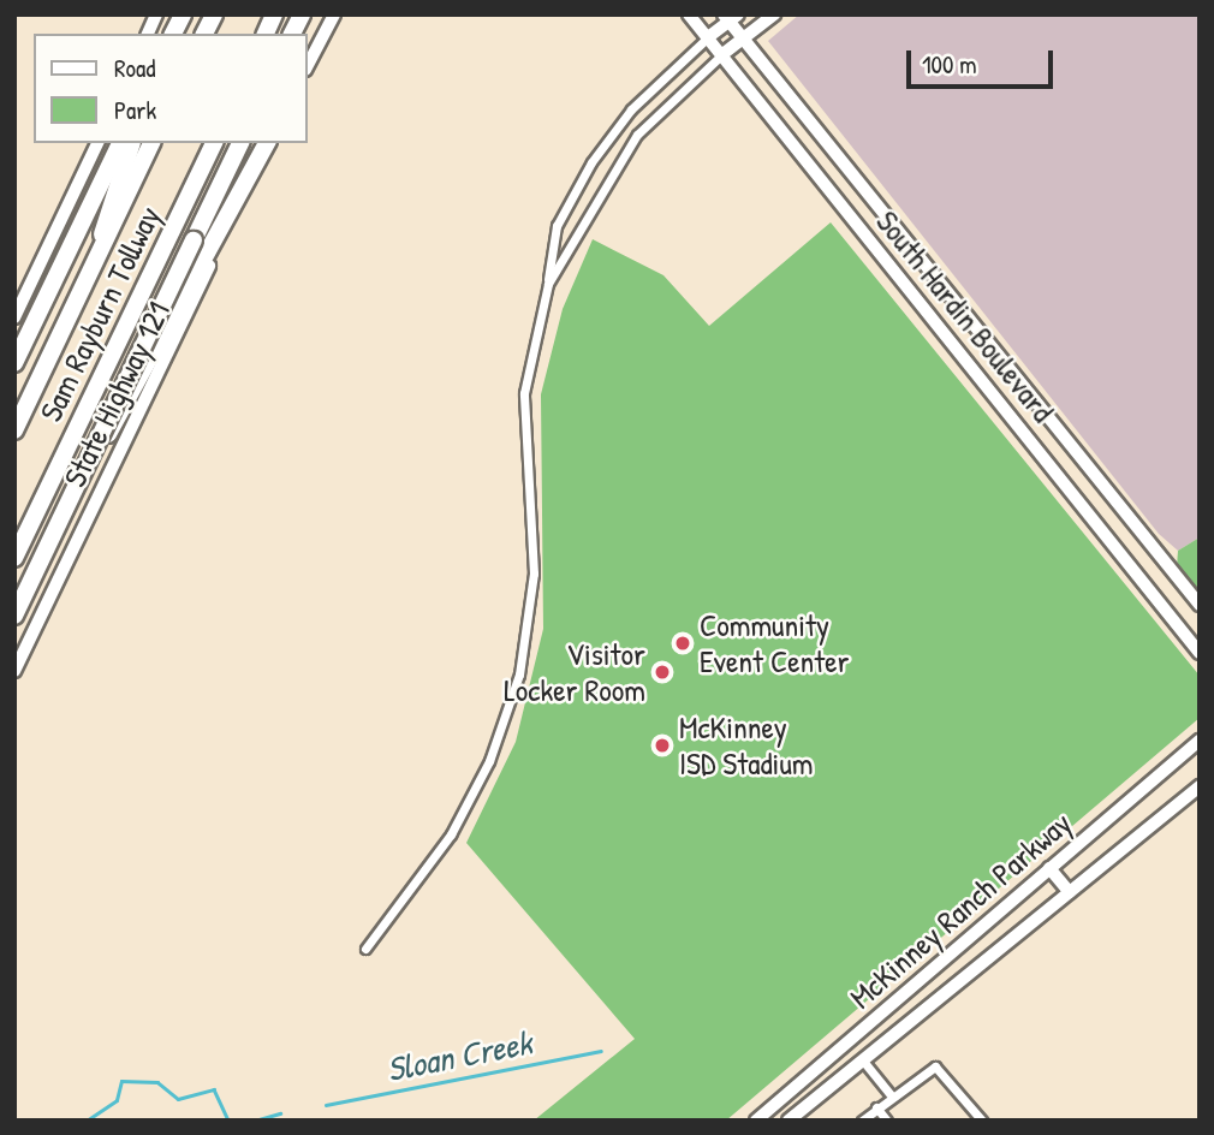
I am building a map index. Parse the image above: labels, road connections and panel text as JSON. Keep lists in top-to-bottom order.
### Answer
{
  "streets": {
    "highway": ["Sam Rayburn Tollway"],
    "main road": ["South Hardin Boulevard", "State Highway 121", "McKinney Ranch Parkway"]
  },
  "water": ["Sloan Creek"],
  "places": ["Community Event Center", "Visitor Locker Room", "McKinney ISD Stadium"],
  "legend": ["Road", "Park"],
  "scale_bar": "100 m"
}
